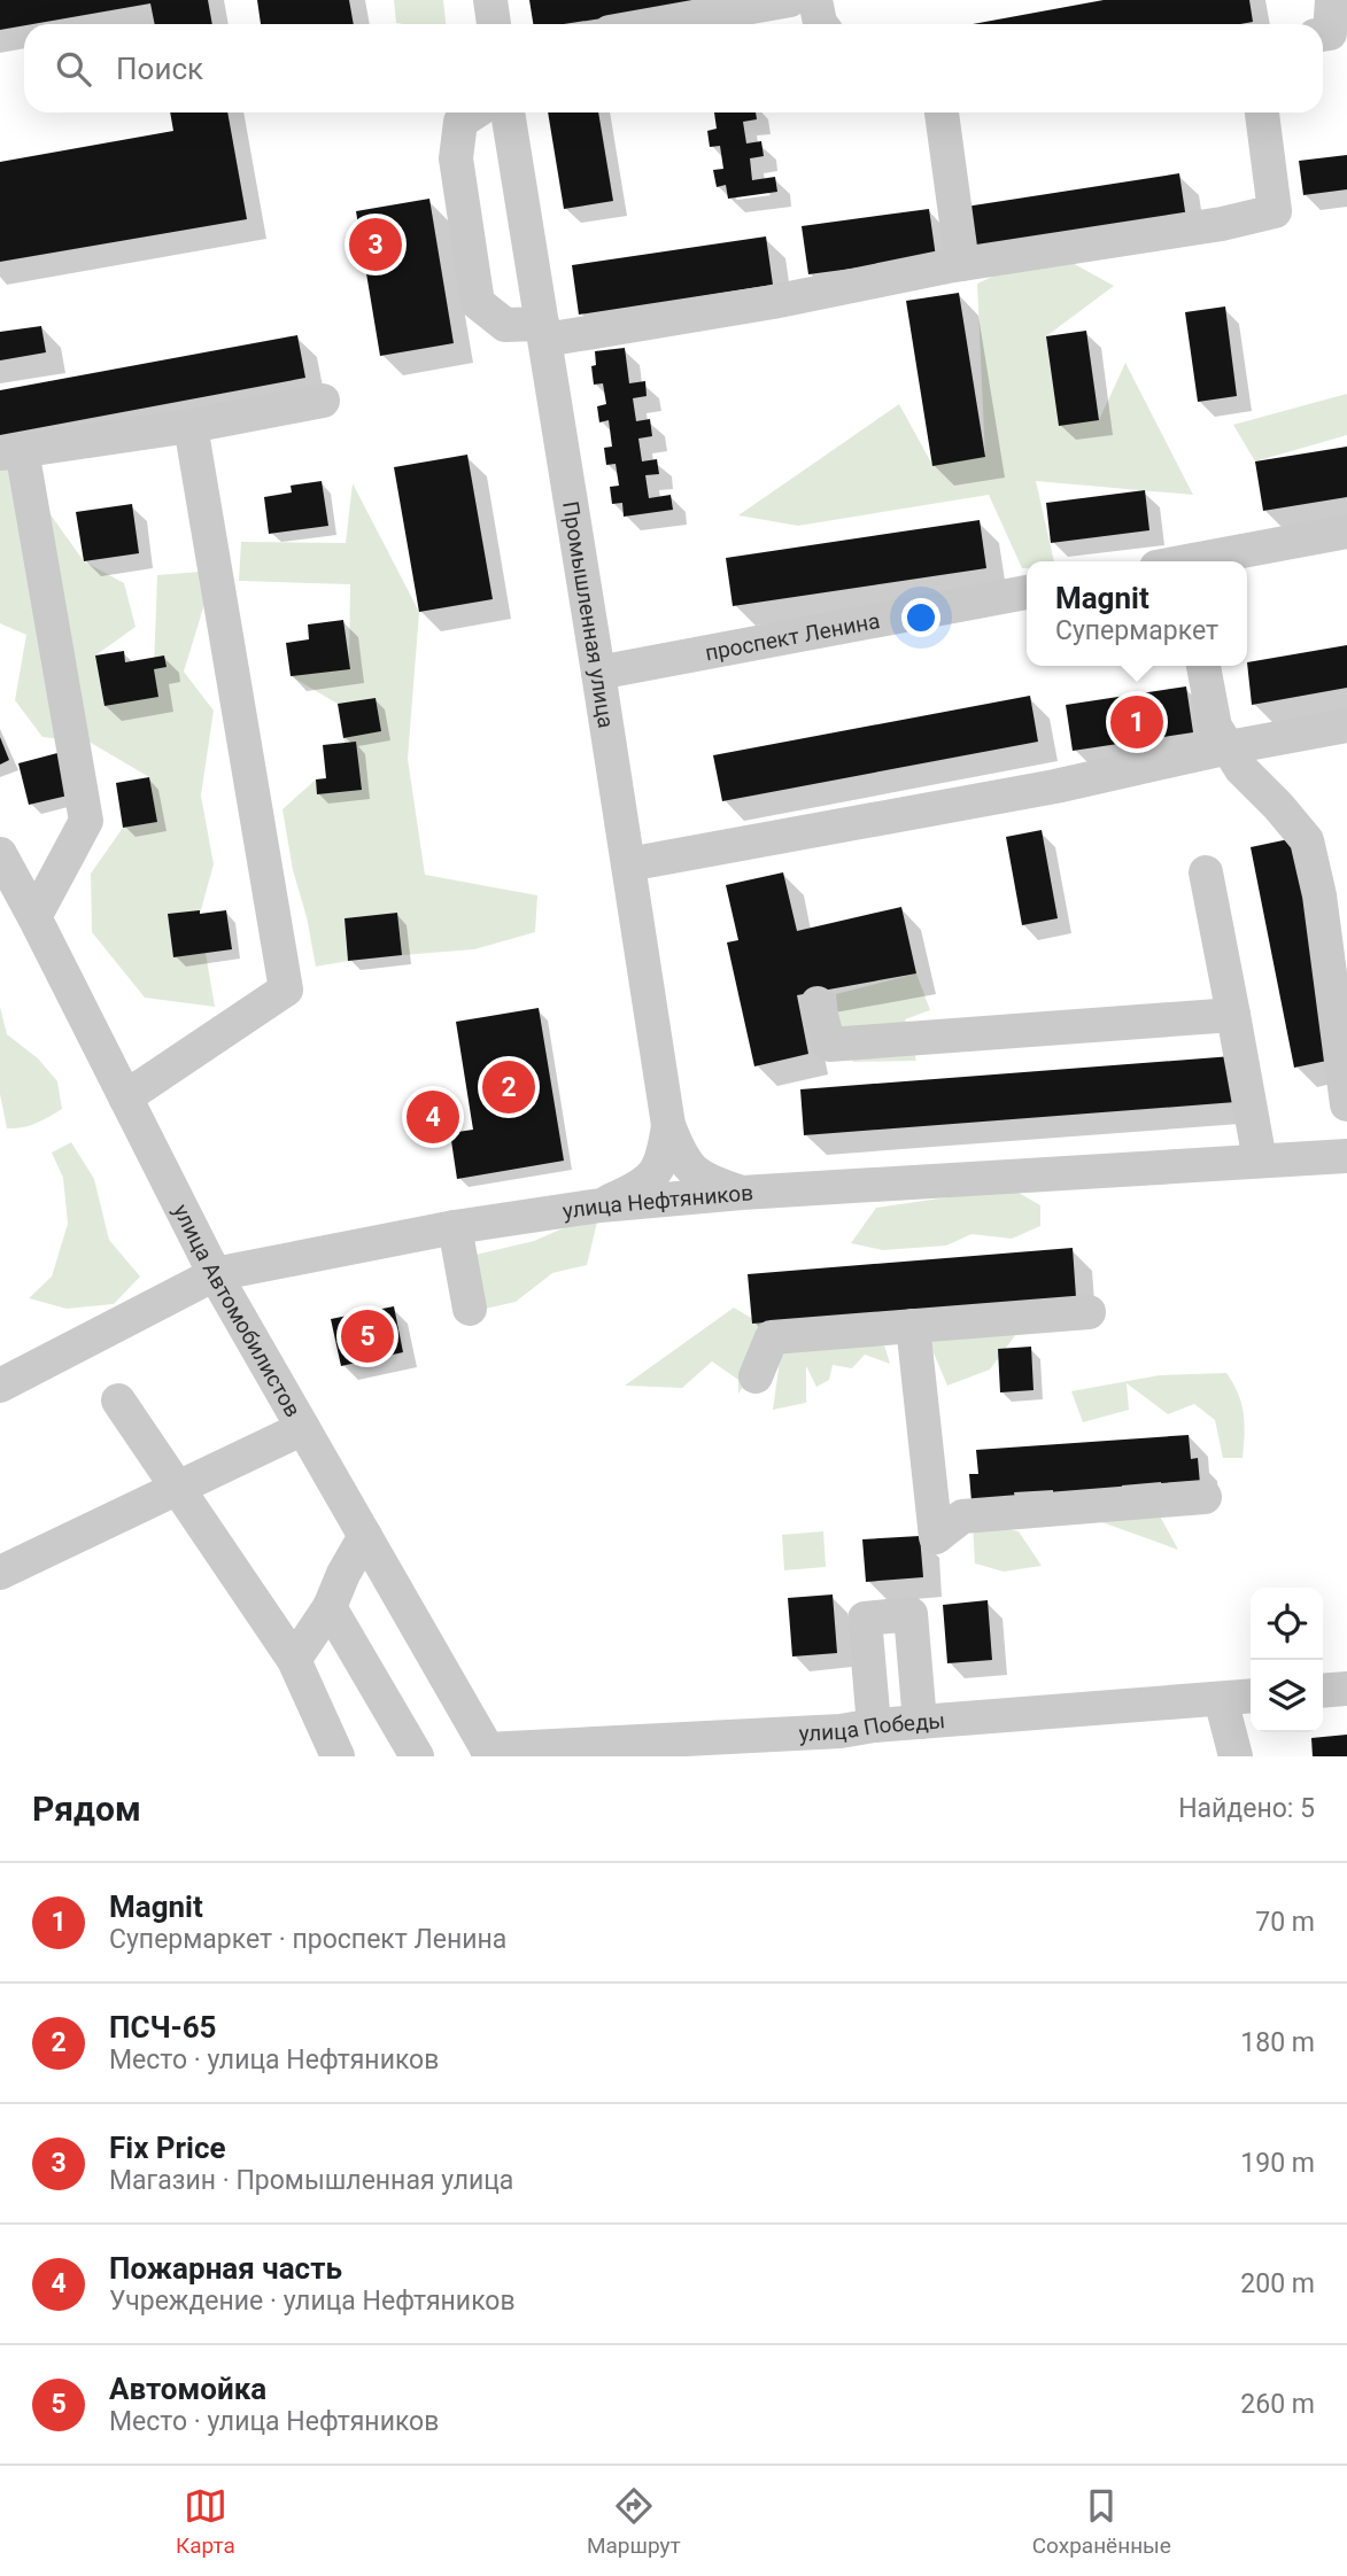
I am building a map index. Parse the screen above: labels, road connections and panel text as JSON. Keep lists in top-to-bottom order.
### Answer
{
  "streets": {
    "street": [
      "Промышленная улица",
      "проспект Ленина",
      "улица Нефтяников",
      "улица Автомобилистов",
      "улица Победы"
    ]
  },
  "crossings": [
    ["Промышленная улица", "проспект Ленина"],
    ["Промышленная улица", "улица Нефтяников"],
    ["улица Нефтяников", "улица Автомобилистов"],
    ["улица Автомобилистов", "улица Победы"]
  ],
  "page": {
    "search": "Поиск",
    "pins": [
      "3",
      "1",
      "2",
      "4",
      "5"
    ],
    "popup": ["Magnit", "Супермаркет"],
    "heading": ["Рядом", "Найдено: 5"],
    "list": [
      {
        "mark": "1",
        "name": "Magnit",
        "note": "Супермаркет · проспект Ленина",
        "value": "70 m"
      },
      {
        "mark": "2",
        "name": "ПСЧ-65",
        "note": "Место · улица Нефтяников",
        "value": "180 m"
      },
      {
        "mark": "3",
        "name": "Fix Price",
        "note": "Магазин · Промышленная улица",
        "value": "190 m"
      },
      {
        "mark": "4",
        "name": "Пожарная часть",
        "note": "Учреждение · улица Нефтяников",
        "value": "200 m"
      },
      {
        "mark": "5",
        "name": "Автомойка",
        "note": "Место · улица Нефтяников",
        "value": "260 m"
      }
    ],
    "nav": ["Карта", "Маршрут", "Сохранённые"]
  }
}
